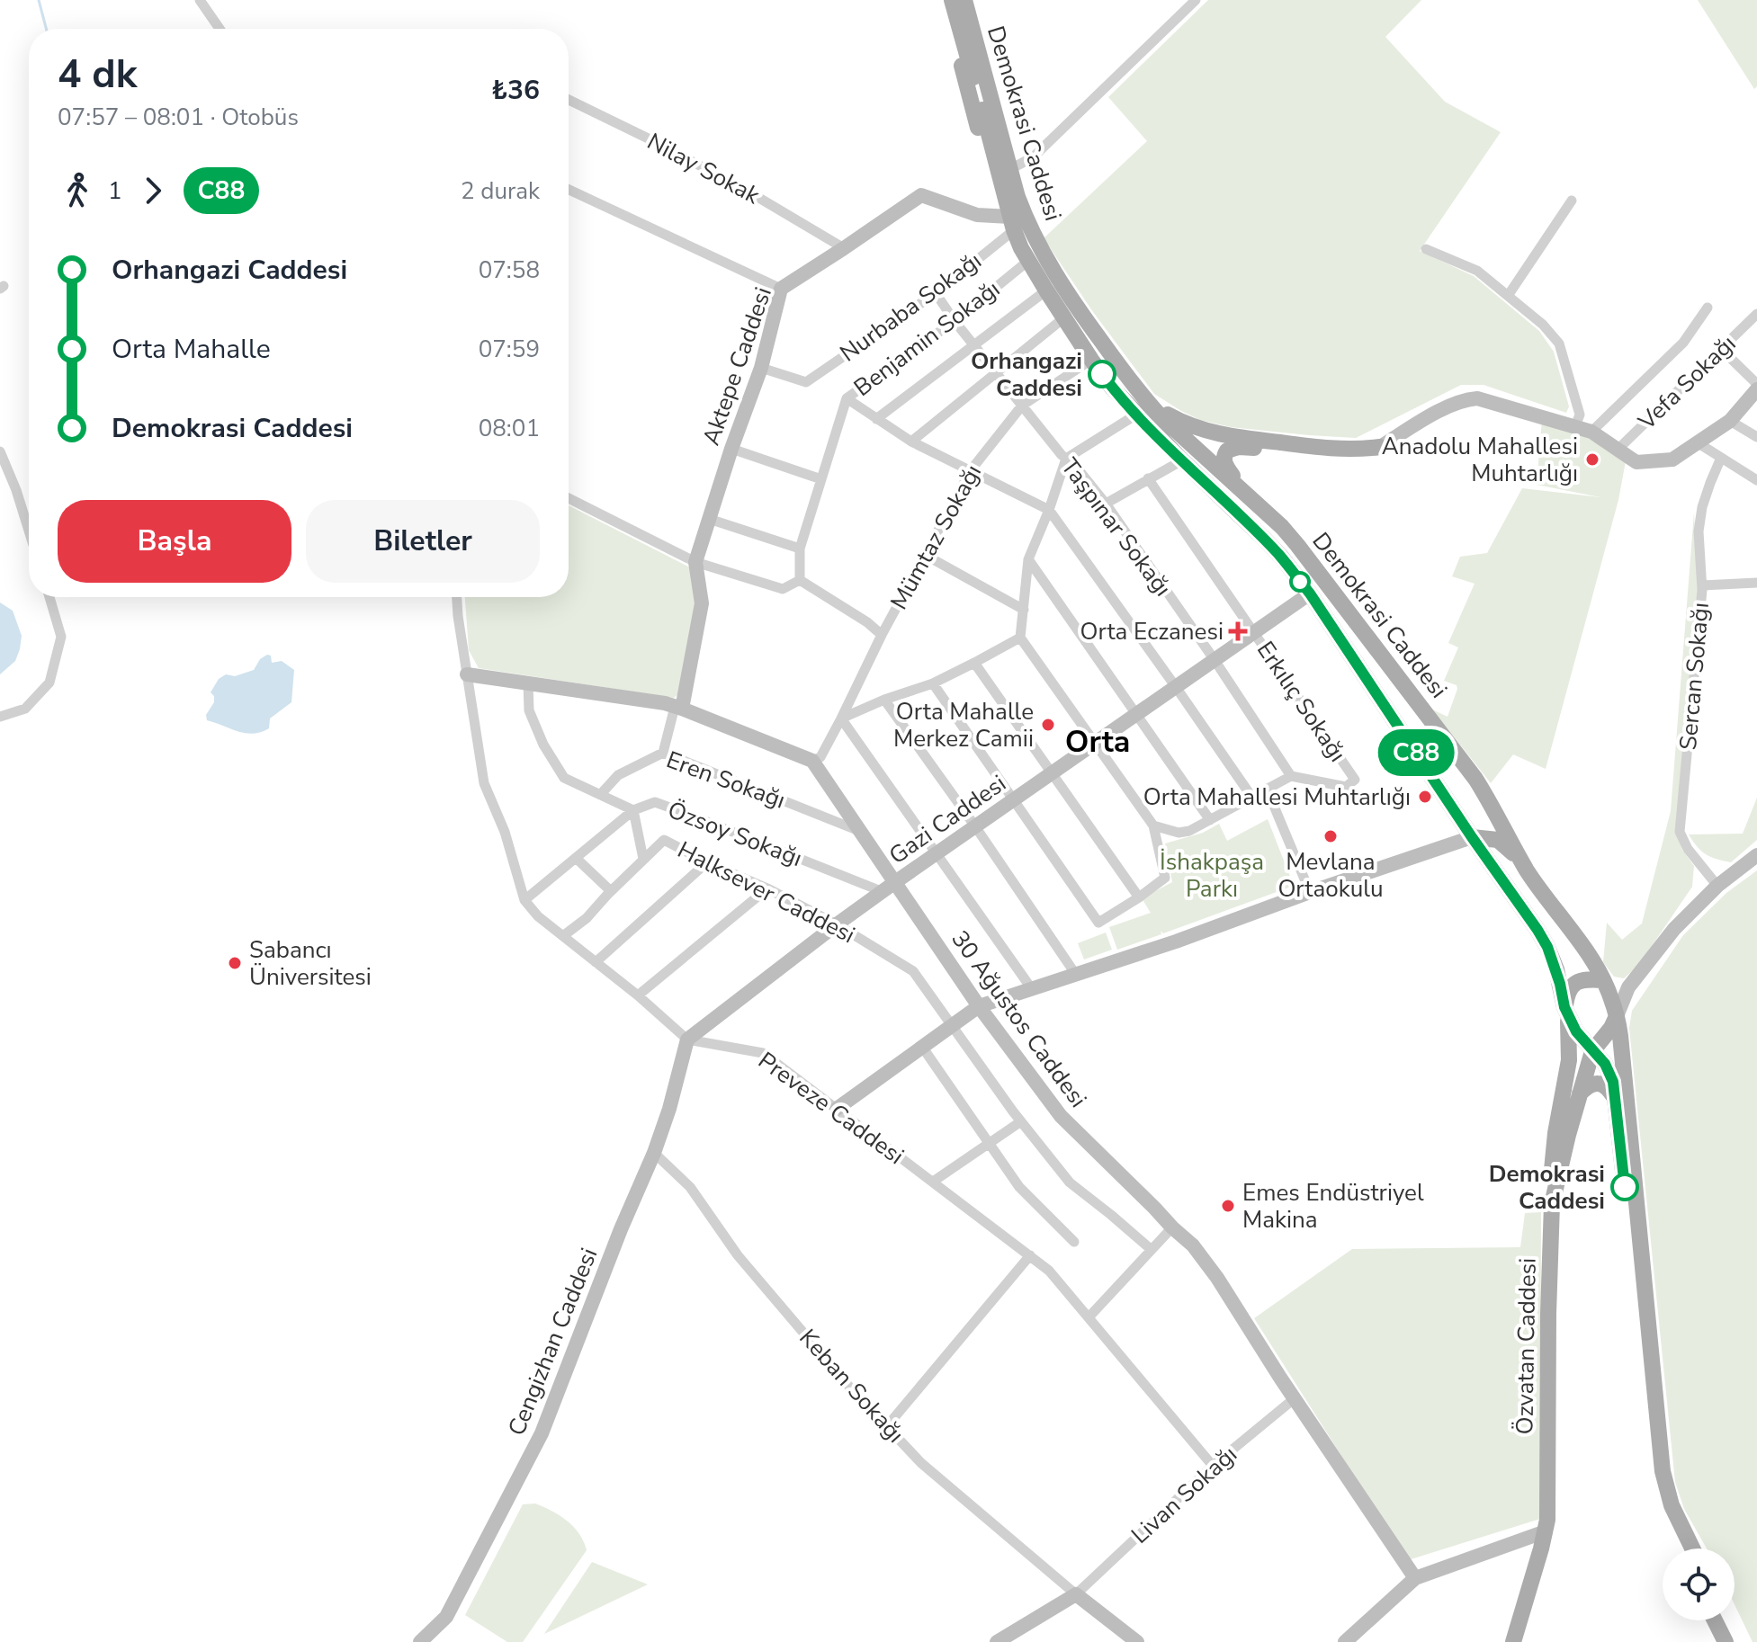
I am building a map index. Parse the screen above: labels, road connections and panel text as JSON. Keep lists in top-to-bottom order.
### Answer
{
  "streets": {
    "main road": ["Demokrasi Caddesi", "Özvatan Caddesi"],
    "street": [
      "Nilay Sokak",
      "Nurbaba Sokağı",
      "Benjamin Sokağı",
      "Aktepe Caddesi",
      "Vefa Sokağı",
      "Taşpınar Sokağı",
      "Mümtaz Sokağı",
      "Sercan Sokağı",
      "Erkılıç Sokağı",
      "Eren Sokağı",
      "Gazi Caddesi",
      "Özsoy Sokağı",
      "Halksever Caddesi",
      "30 Ağustos Caddesi",
      "Preveze Caddesi",
      "Cengizhan Caddesi",
      "Keban Sokağı",
      "Livan Sokağı"
    ]
  },
  "crossings": [
    ["Demokrasi Caddesi", "Nurbaba Sokağı"],
    ["Demokrasi Caddesi", "Benjamin Sokağı"],
    ["Demokrasi Caddesi", "Aktepe Caddesi"],
    ["Demokrasi Caddesi", "Mümtaz Sokağı"],
    ["Demokrasi Caddesi", "Gazi Caddesi"],
    ["Demokrasi Caddesi", "Özvatan Caddesi"],
    ["Nilay Sokak", "Aktepe Caddesi"],
    ["Nurbaba Sokağı", "Aktepe Caddesi"],
    ["Nurbaba Sokağı", "Taşpınar Sokağı"],
    ["Benjamin Sokağı", "Taşpınar Sokağı"],
    ["Taşpınar Sokağı", "Mümtaz Sokağı"],
    ["Taşpınar Sokağı", "Erkılıç Sokağı"],
    ["Taşpınar Sokağı", "Gazi Caddesi"],
    ["Mümtaz Sokağı", "30 Ağustos Caddesi"],
    ["Erkılıç Sokağı", "Gazi Caddesi"],
    ["Eren Sokağı", "Özsoy Sokağı"],
    ["Eren Sokağı", "30 Ağustos Caddesi"],
    ["Gazi Caddesi", "Özsoy Sokağı"],
    ["Gazi Caddesi", "Halksever Caddesi"],
    ["Gazi Caddesi", "30 Ağustos Caddesi"],
    ["Gazi Caddesi", "Preveze Caddesi"],
    ["Gazi Caddesi", "Cengizhan Caddesi"],
    ["Özsoy Sokağı", "30 Ağustos Caddesi"],
    ["30 Ağustos Caddesi", "Livan Sokağı"],
    ["Preveze Caddesi", "Cengizhan Caddesi"],
    ["Preveze Caddesi", "Livan Sokağı"],
    ["Cengizhan Caddesi", "Keban Sokağı"],
    ["Keban Sokağı", "Livan Sokağı"]
  ],
  "districts": ["Orta"],
  "parks": ["İshakpaşa Parkı"],
  "places": {
    "other": [
      "Orhangazi Caddesi",
      "Anadolu Mahallesi Muhtarlığı",
      "Orta Mahalle Merkez Camii",
      "Orta Mahallesi Muhtarlığı",
      "Mevlana Ortaokulu",
      "Sabancı Üniversitesi",
      "Demokrasi Caddesi",
      "Emes Endüstriyel Makina"
    ],
    "health": ["Orta Eczanesi"]
  },
  "lines": ["bus line C88"],
  "page": {
    "on_map": "C88",
    "heading": ["4 dk", "07:57 – 08:01 · Otobüs", "₺36"],
    "legs": ["1", "C88", "2 durak"],
    "list": [
      {
        "name": "Orhangazi Caddesi",
        "value": "07:58"
      },
      {
        "name": "Orta Mahalle",
        "value": "07:59"
      },
      {
        "name": "Demokrasi Caddesi",
        "value": "08:01"
      }
    ],
    "buttons": ["Başla", "Biletler"]
  }
}
